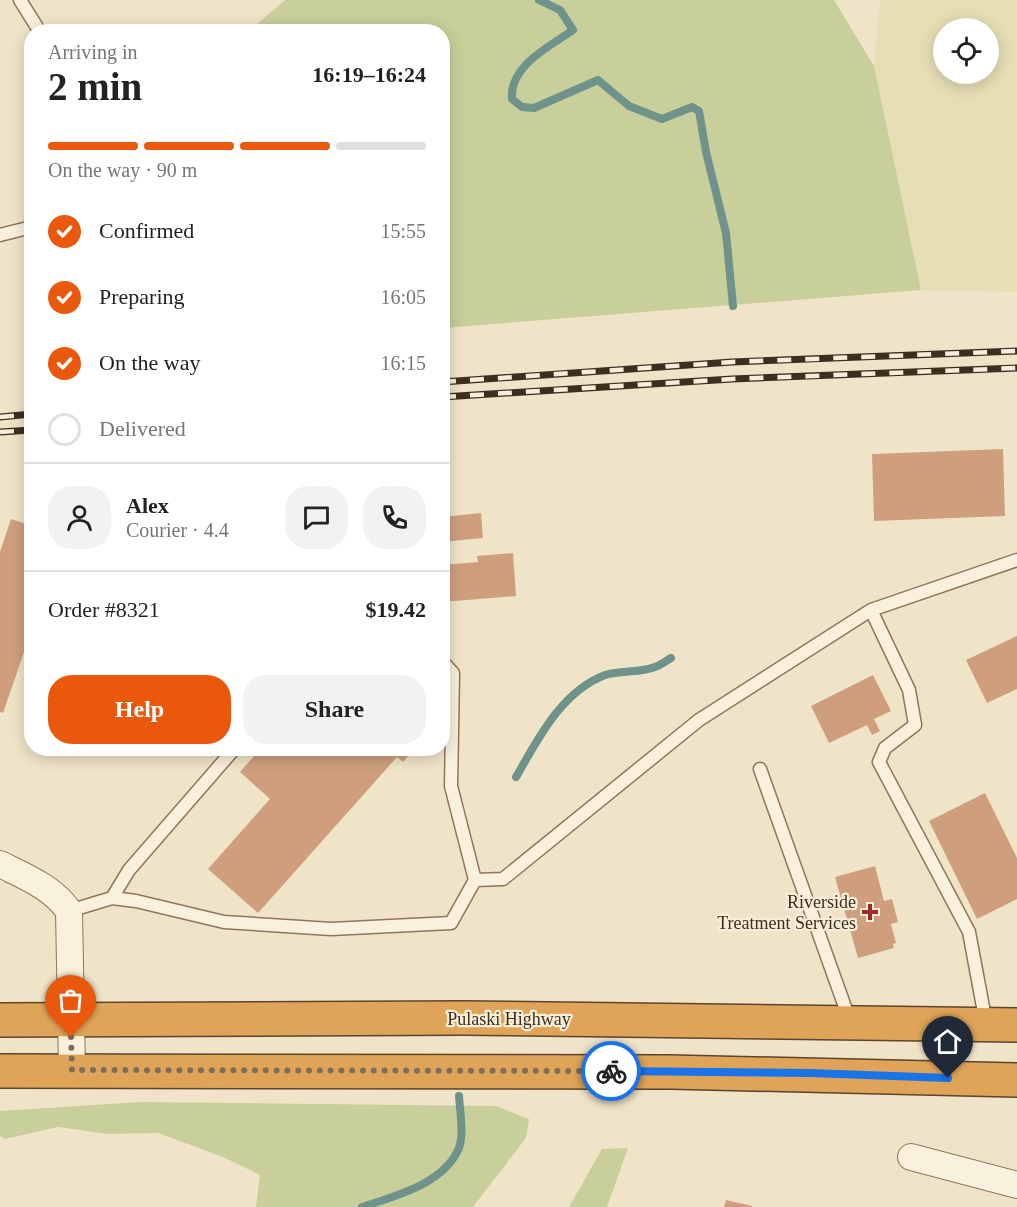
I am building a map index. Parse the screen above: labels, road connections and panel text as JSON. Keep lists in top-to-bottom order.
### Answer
{
  "streets": {
    "highway": ["Pulaski Highway"]
  },
  "places": {
    "health": ["Riverside Treatment Services"]
  },
  "page": {
    "heading": ["2 min", "Arriving in", "16:19–16:24"],
    "panel": [
      "Alex",
      "Courier · 4.4",
      "Order #8321",
      "$19.42"
    ],
    "bar": "On the way · 90 m",
    "list": [
      ["Confirmed", "15:55"],
      ["Preparing", "16:05"],
      ["On the way", "16:15"],
      "Delivered"
    ],
    "buttons": ["Help", "Share"]
  }
}
